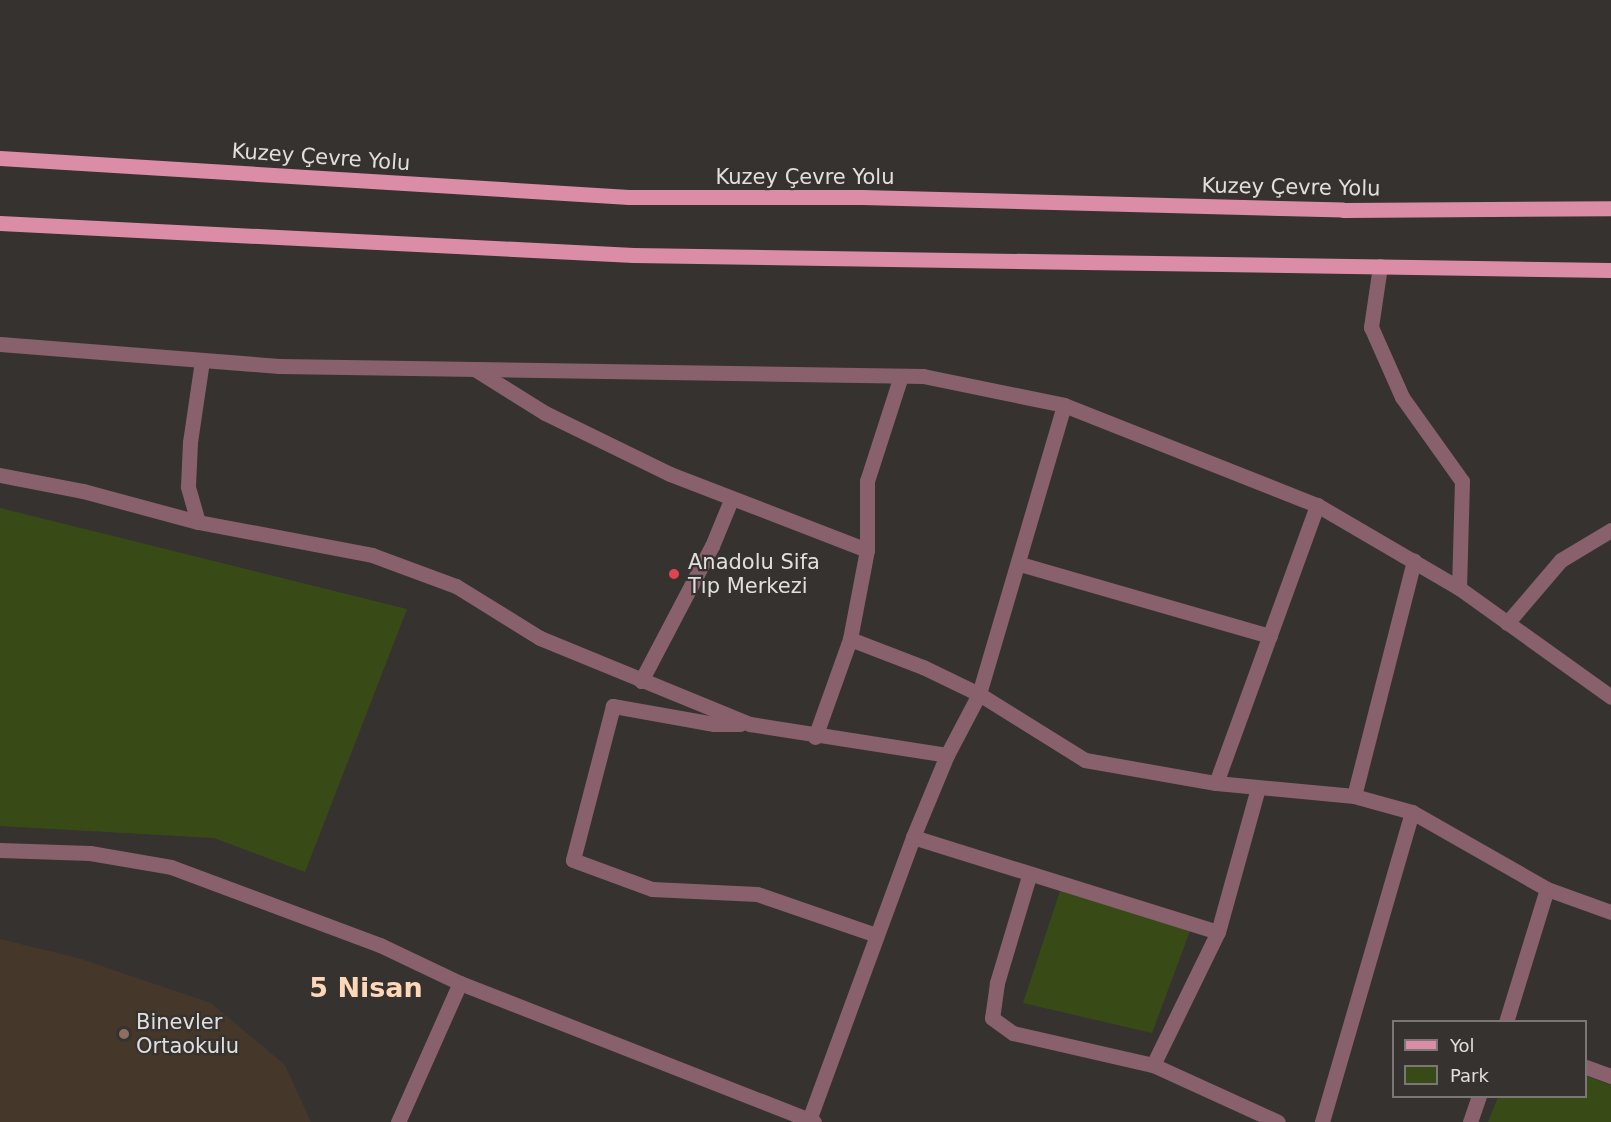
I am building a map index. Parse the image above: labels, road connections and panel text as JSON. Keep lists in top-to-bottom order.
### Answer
{
  "streets": {
    "main road": ["Kuzey Çevre Yolu"]
  },
  "districts": ["5 Nisan"],
  "places": ["Anadolu Sifa Tıp Merkezi", "Binevler Ortaokulu"],
  "legend": ["Yol", "Park"]
}
